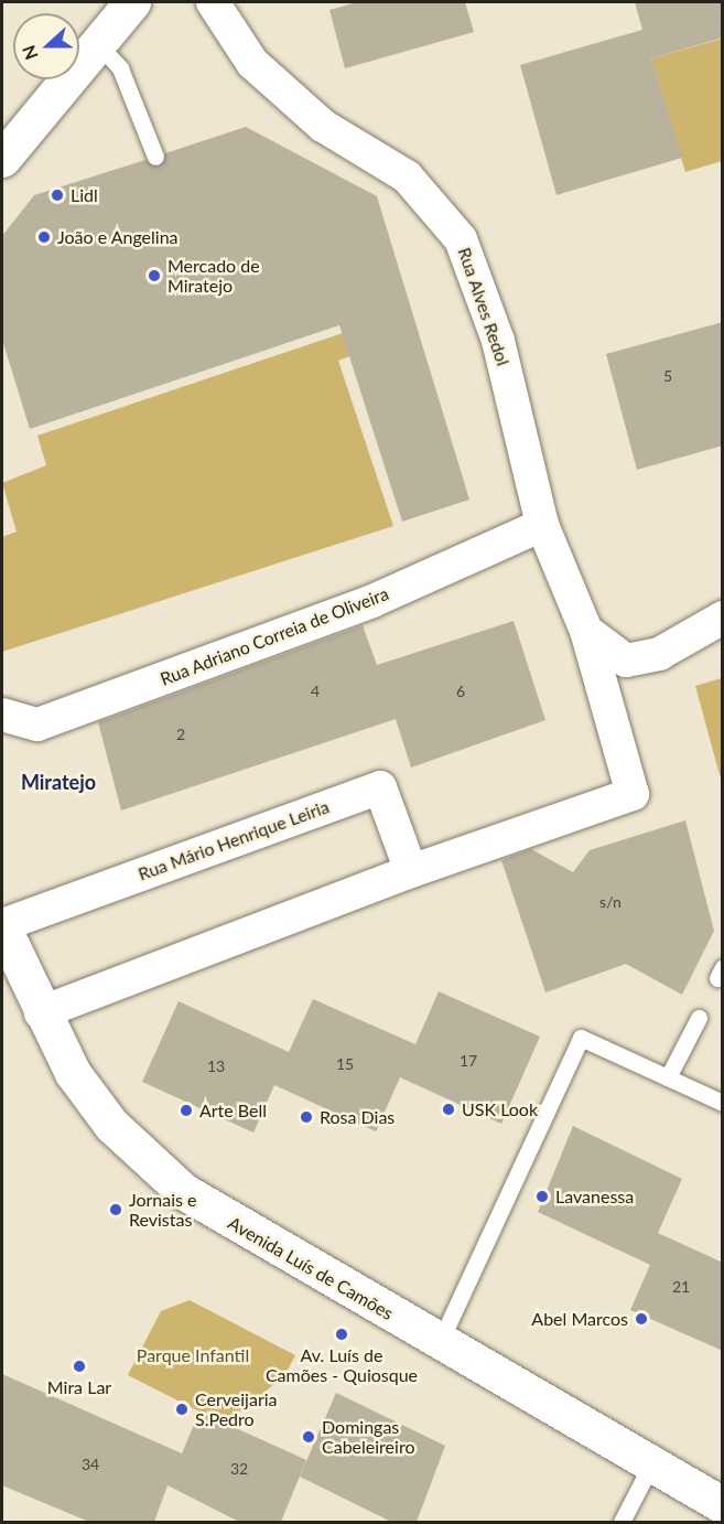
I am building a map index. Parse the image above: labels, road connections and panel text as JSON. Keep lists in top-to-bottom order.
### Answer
{
  "streets": {
    "street": [
      "Rua Alves Redol",
      "Rua Adriano Correia de Oliveira",
      "Rua Mário Henrique Leiria",
      "Avenida Luís de Camões"
    ]
  },
  "crossings": [
    ["Rua Alves Redol", "Rua Adriano Correia de Oliveira"],
    ["Rua Alves Redol", "Rua Mário Henrique Leiria"],
    ["Rua Mário Henrique Leiria", "Avenida Luís de Camões"]
  ],
  "districts": ["Miratejo"],
  "parks": ["Parque Infantil"],
  "places": [
    "Lidl",
    "João e Angelina",
    "Mercado de Miratejo",
    "USK Look",
    "Arte Bell",
    "Rosa Dias",
    "Lavanessa",
    "Jornais e Revistas",
    "Abel Marcos",
    "Av. Luís de Camões - Quiosque",
    "Mira Lar",
    "Cerveijaria S.Pedro",
    "Domingas Cabeleireiro"
  ],
  "house_numbers": [
    "5",
    "4",
    "6",
    "2",
    "s/n",
    "17",
    "15",
    "13",
    "21",
    "34",
    "32"
  ],
  "north": "left"
}
